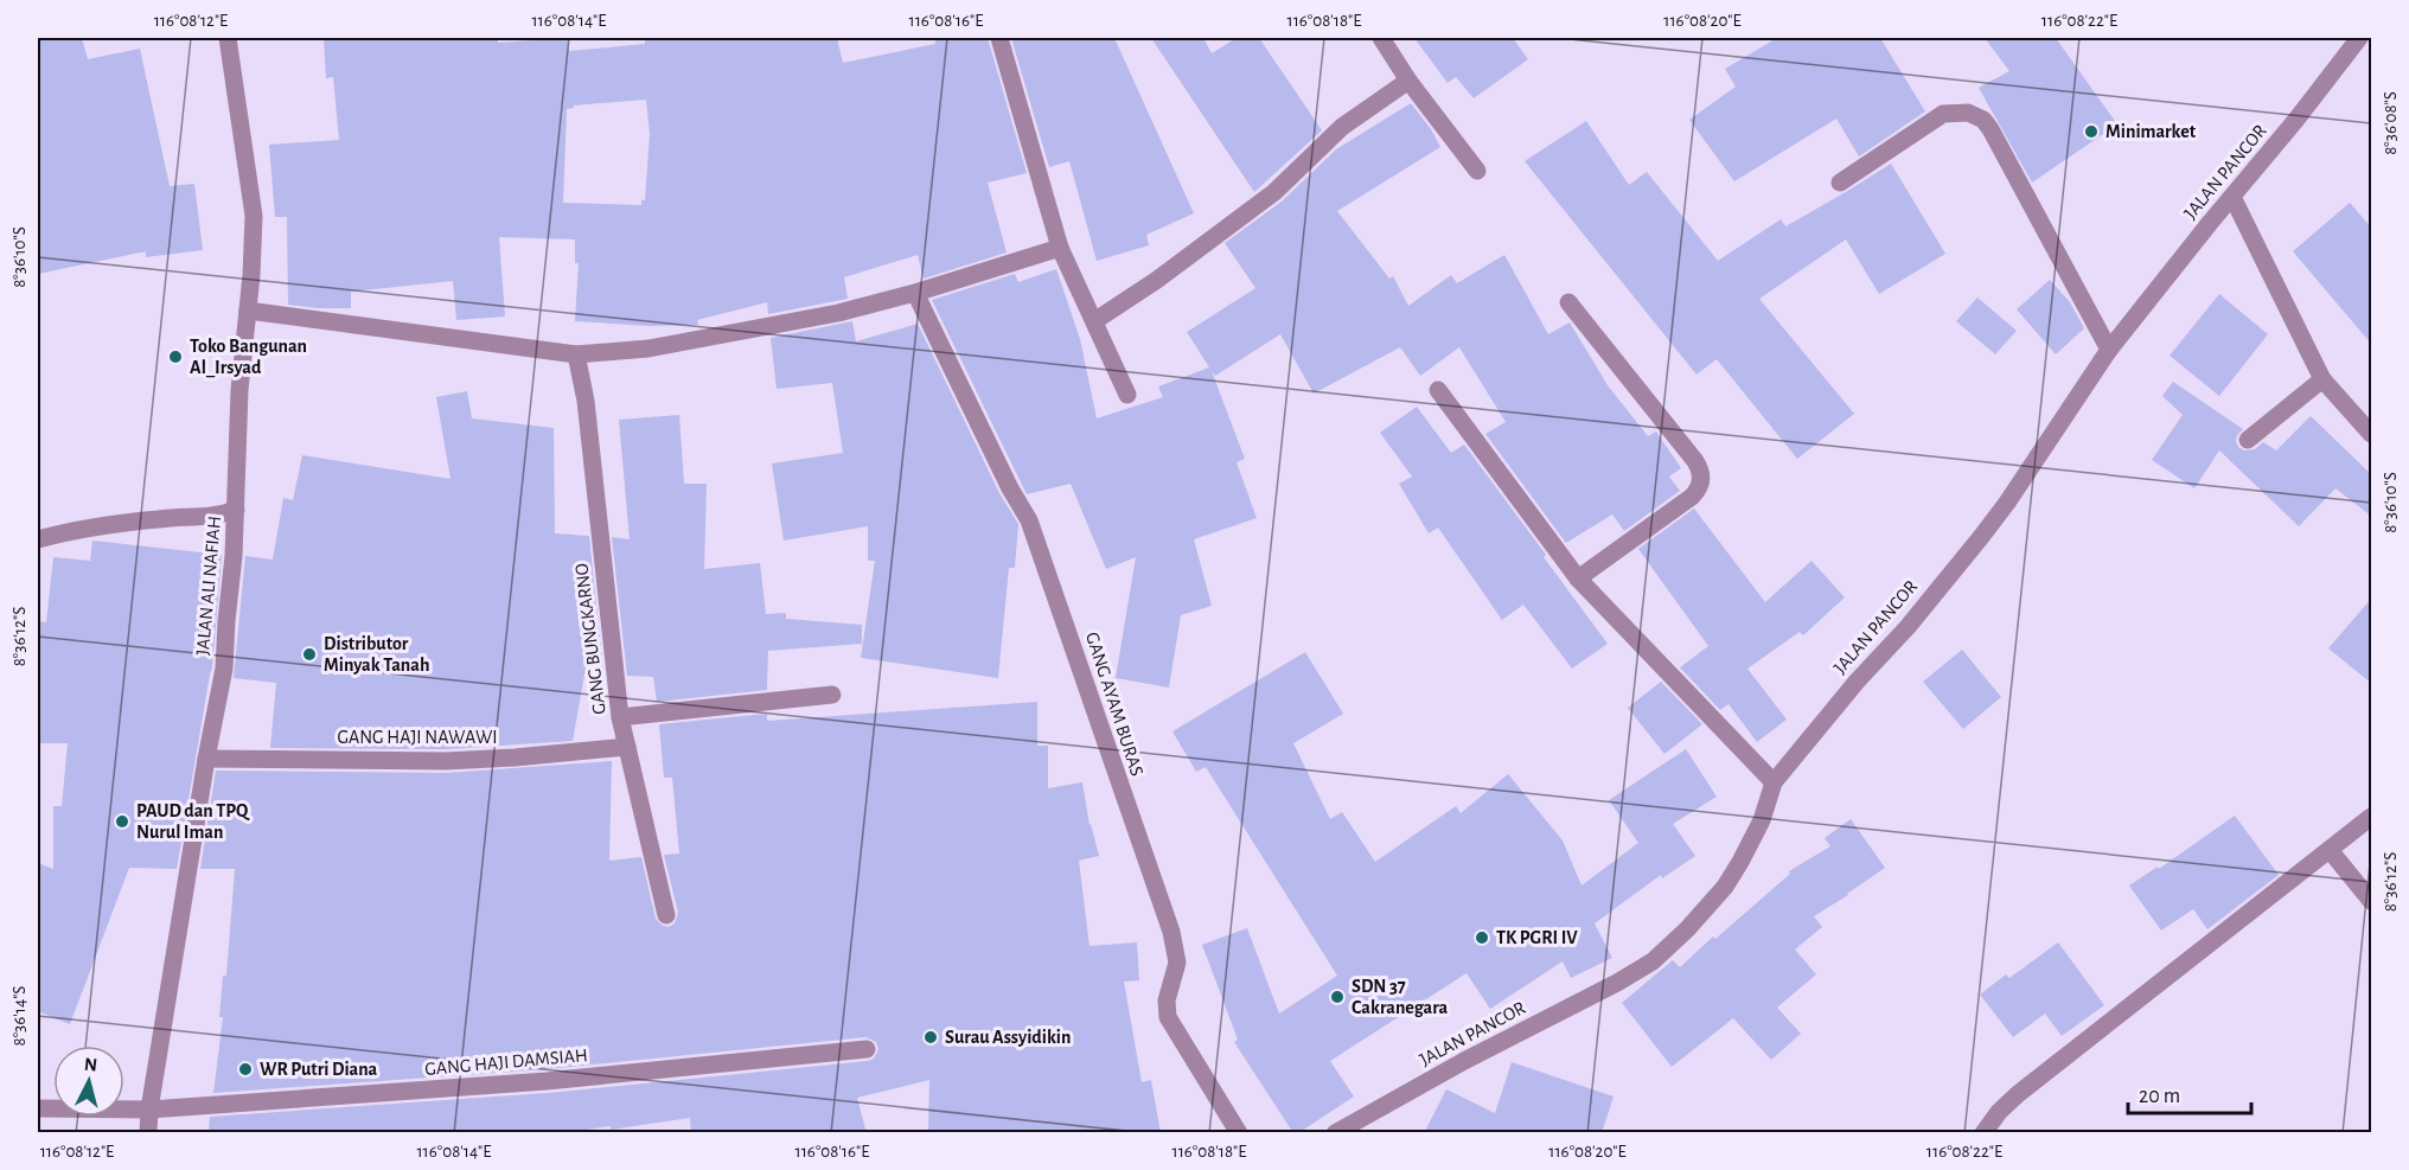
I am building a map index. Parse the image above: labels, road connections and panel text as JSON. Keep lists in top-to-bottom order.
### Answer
{
  "streets": {
    "street": [
      "JALAN PANCOR",
      "JALAN ALI NAFIAH",
      "GANG BUNGKARNO",
      "GANG AYAM BURAS",
      "GANG HAJI NAWAWI",
      "GANG HAJI DAMSIAH"
    ]
  },
  "crossings": [
    ["JALAN ALI NAFIAH", "GANG HAJI NAWAWI"],
    ["JALAN ALI NAFIAH", "GANG HAJI DAMSIAH"],
    ["GANG BUNGKARNO", "GANG HAJI NAWAWI"]
  ],
  "places": [
    "Minimarket",
    "Toko Bangunan Al_Irsyad",
    "Distributor Minyak Tanah",
    "PAUD dan TPQ Nurul Iman",
    "TK PGRI IV",
    "SDN 37 Cakranegara",
    "Surau Assyidikin",
    "WR Putri Diana"
  ],
  "scale_bar": "20 m",
  "north": "top",
  "coordinates": [
    "116°08'12\"E",
    "116°08'14\"E",
    "116°08'16\"E",
    "116°08'18\"E",
    "116°08'20\"E",
    "116°08'22\"E",
    "8°36'08\"S",
    "8°36'10\"S",
    "8°36'12\"S",
    "8°36'14\"S"
  ]
}
